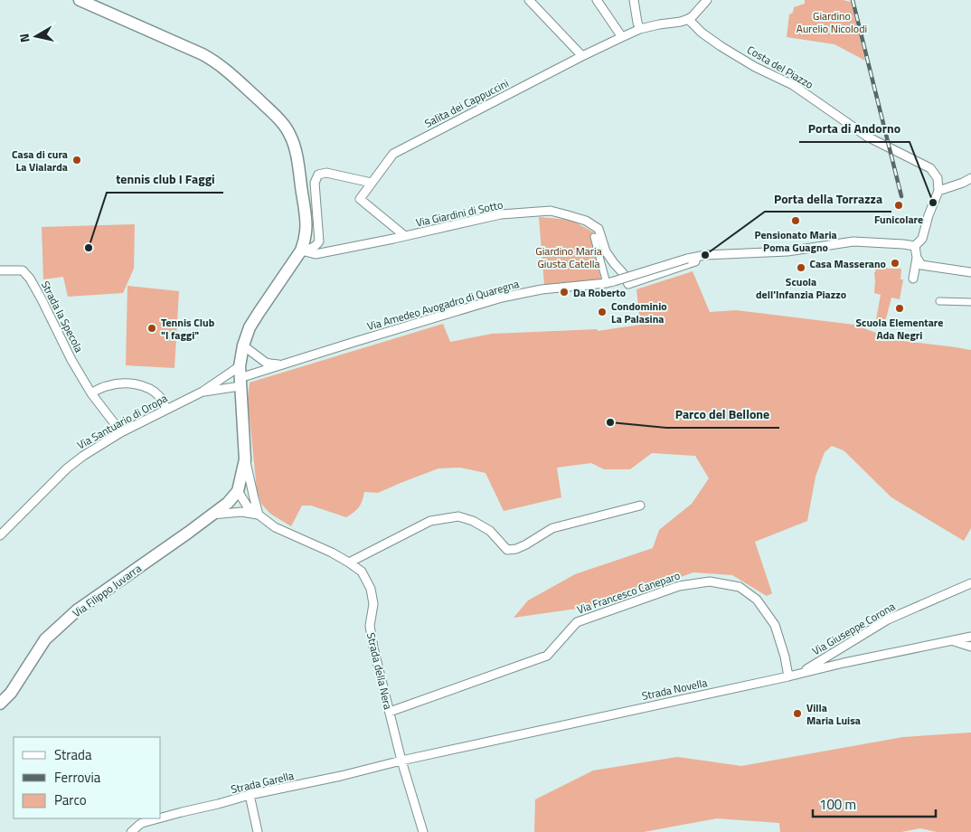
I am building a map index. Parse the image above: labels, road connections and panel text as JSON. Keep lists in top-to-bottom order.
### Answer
{
  "streets": {
    "main road": ["Via Filippo Juvarra"],
    "street": [
      "Costa del Piazzo",
      "Salita dei Cappuccini",
      "Via Giardini di Sotto",
      "Via Amedeo Avogadro di Quaregna",
      "Strada la Specola",
      "Via Santuario di Oropa",
      "Via Francesco Caneparo",
      "Via Giuseppe Corona",
      "Strada della Nera",
      "Strada Novella",
      "Strada Garella"
    ]
  },
  "crossings": [
    ["Costa del Piazzo", "Salita dei Cappuccini"],
    ["Salita dei Cappuccini", "Via Giardini di Sotto"],
    ["Via Amedeo Avogadro di Quaregna", "Via Santuario di Oropa"],
    ["Strada la Specola", "Via Santuario di Oropa"],
    ["Via Filippo Juvarra", "Strada della Nera"],
    ["Via Francesco Caneparo", "Strada della Nera"],
    ["Via Francesco Caneparo", "Strada Novella"],
    ["Via Giuseppe Corona", "Strada Novella"],
    ["Strada della Nera", "Strada Novella"],
    ["Strada della Nera", "Strada Garella"],
    ["Strada Novella", "Strada Garella"]
  ],
  "parks": ["Giardino Aurelio Nicolodi", "Giardino Maria Giusta Catella"],
  "places": [
    "Casa di cura La Vialarda",
    "Porta di Andorno",
    "Funicolare",
    "Pensionato Maria Poma Guagno",
    "tennis club I Faggi",
    "Porta della Torrazza",
    "Casa Masserano",
    "Scuola dell'Infanzia Piazzo",
    "Da Roberto",
    "Scuola Elementare Ada Negri",
    "Condominio La Palasina",
    "Tennis Club \"I faggi\"",
    "Parco del Bellone",
    "Villa Maria Luisa"
  ],
  "legend": ["Strada", "Ferrovia", "Parco"],
  "scale_bar": "100 m",
  "north": "left"
}
